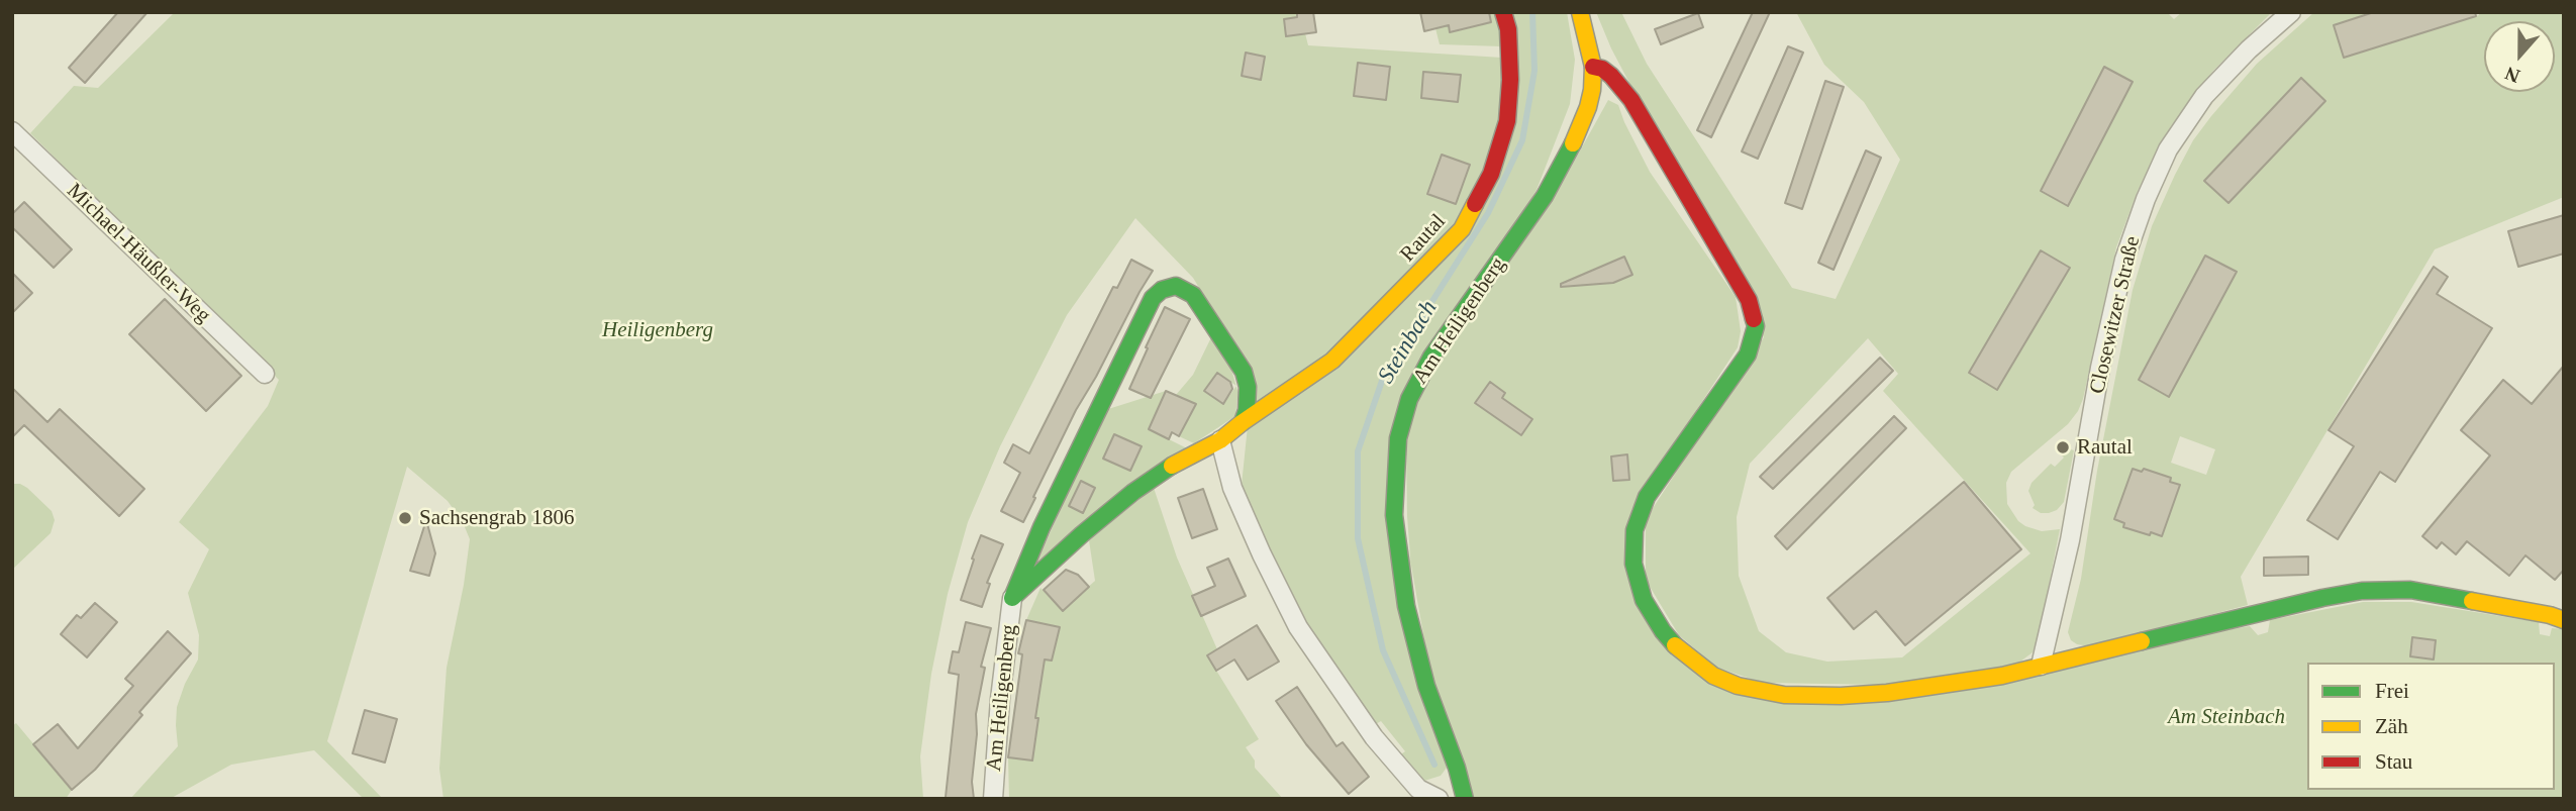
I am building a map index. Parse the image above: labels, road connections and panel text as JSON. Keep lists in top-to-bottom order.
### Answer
{
  "streets": {
    "street": [
      "Rautal",
      "Michael-Häußler-Weg",
      "Closewitzer Straße",
      "Am Heiligenberg"
    ]
  },
  "crossings": [
    ["Rautal", "Am Heiligenberg"]
  ],
  "water": ["Steinbach"],
  "parks": ["Heiligenberg", "Am Steinbach"],
  "places": ["Rautal", "Sachsengrab 1806"],
  "legend": ["Frei", "Zäh", "Stau"],
  "north": "bottom"
}
